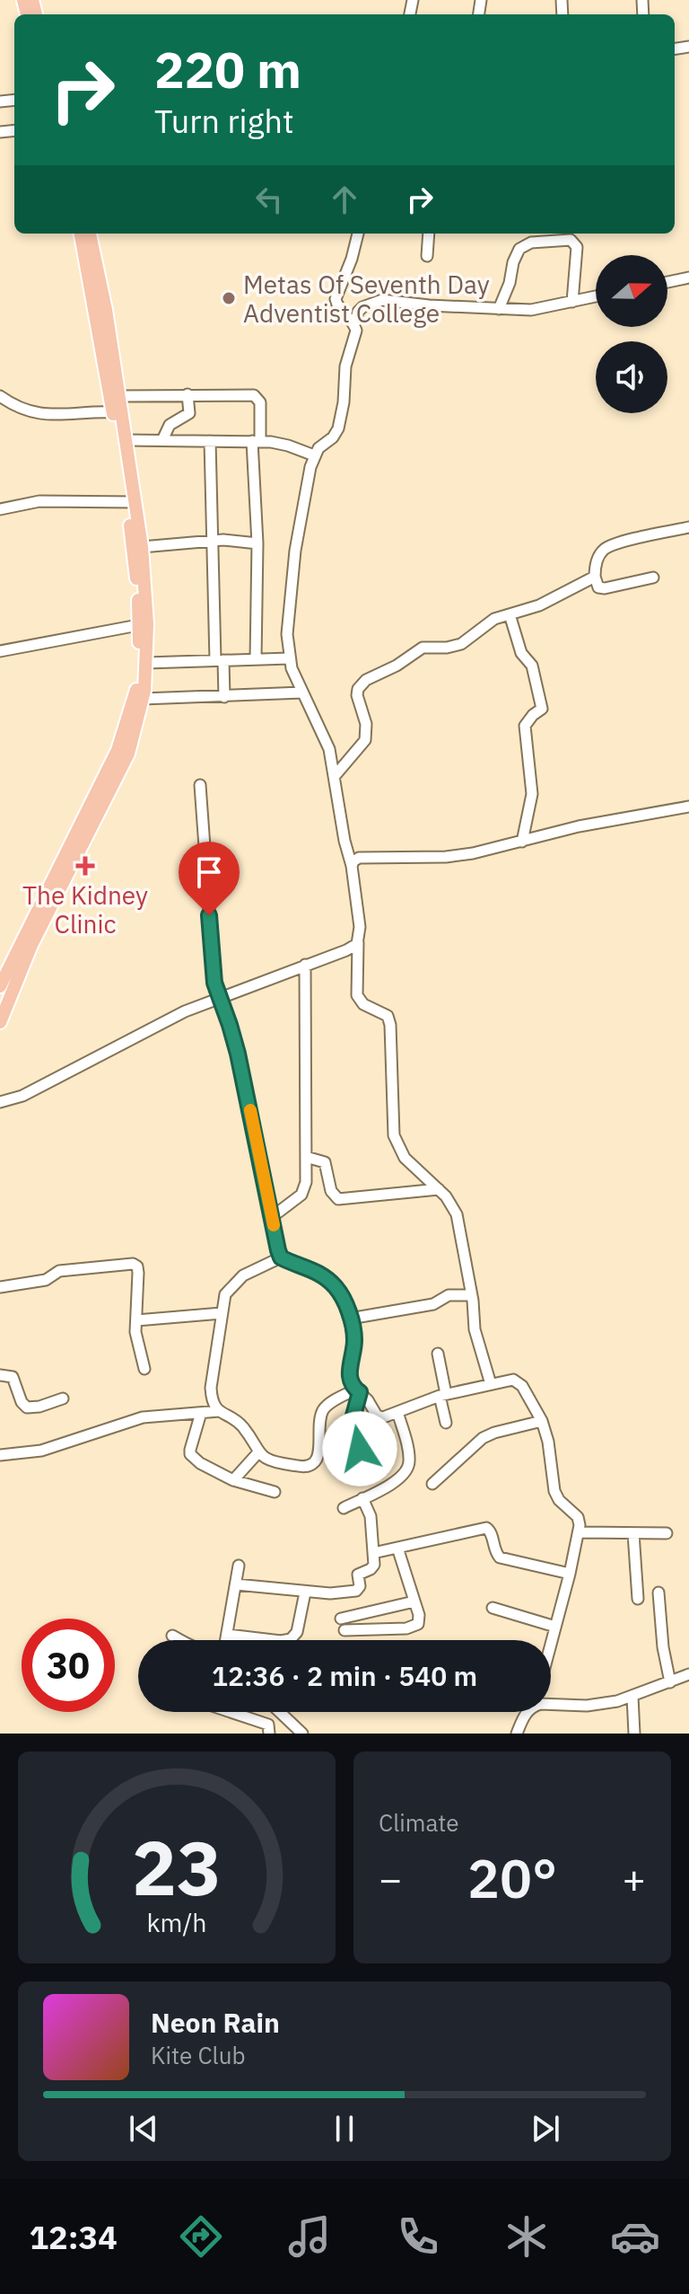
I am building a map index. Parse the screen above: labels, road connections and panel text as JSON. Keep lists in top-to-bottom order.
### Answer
{
  "places": {
    "other": ["Metas Of Seventh Day Adventist College"],
    "health": ["The Kidney Clinic"]
  },
  "north": "right",
  "page": {
    "turn": ["220 m", "Turn right"],
    "limit": "30",
    "trip": "12:36 · 2 min · 540 m",
    "tile": "Climate",
    "heat": ["−", "20°", "+"],
    "song": ["Neon Rain", "Kite Club"],
    "tabs": "12:34",
    "gauge": ["23", "km/h"]
  }
}
